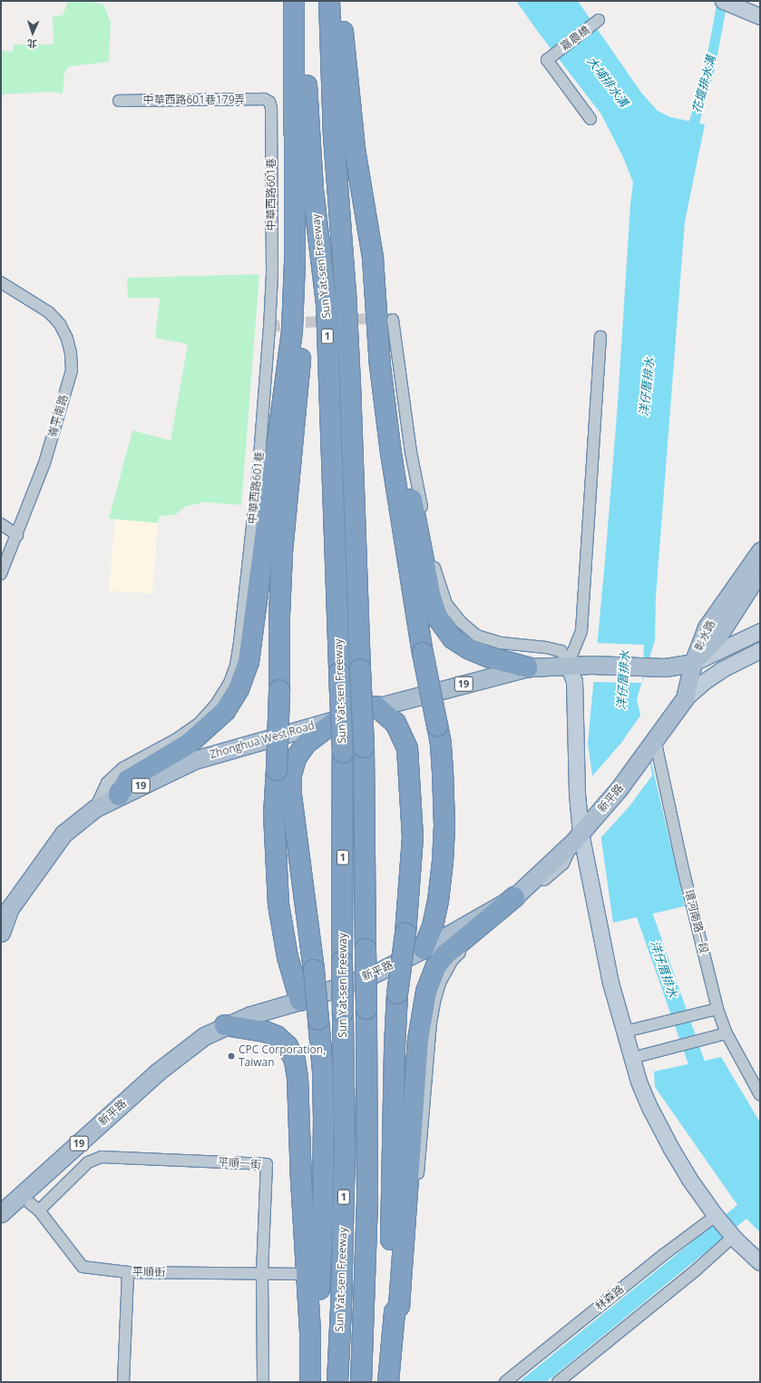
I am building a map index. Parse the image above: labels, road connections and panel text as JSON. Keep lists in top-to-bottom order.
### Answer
{
  "streets": {
    "highway": ["Sun Yat-sen Freeway", "1"],
    "main road": [
      "彰水路",
      "19",
      "Zhonghua West Road",
      "新平路"
    ],
    "street": [
      "嘉農橋",
      "中華西路601巷179弄",
      "中華西路601巷",
      "崙平南路",
      "環河南路一段",
      "平順一街",
      "平順街",
      "林森路"
    ]
  },
  "crossings": [
    ["中華西路601巷179弄", "中華西路601巷"],
    ["中華西路601巷", "Zhonghua West Road"],
    ["彰水路", "Zhonghua West Road"],
    ["彰水路", "新平路"],
    ["Zhonghua West Road", "新平路"],
    ["新平路", "環河南路一段"],
    ["平順一街", "平順街"]
  ],
  "water": ["大埔排水溝", "花壇排水溝", "洋仔厝排水"],
  "places": ["CPC Corporation, Taiwan"],
  "north": "bottom"
}
